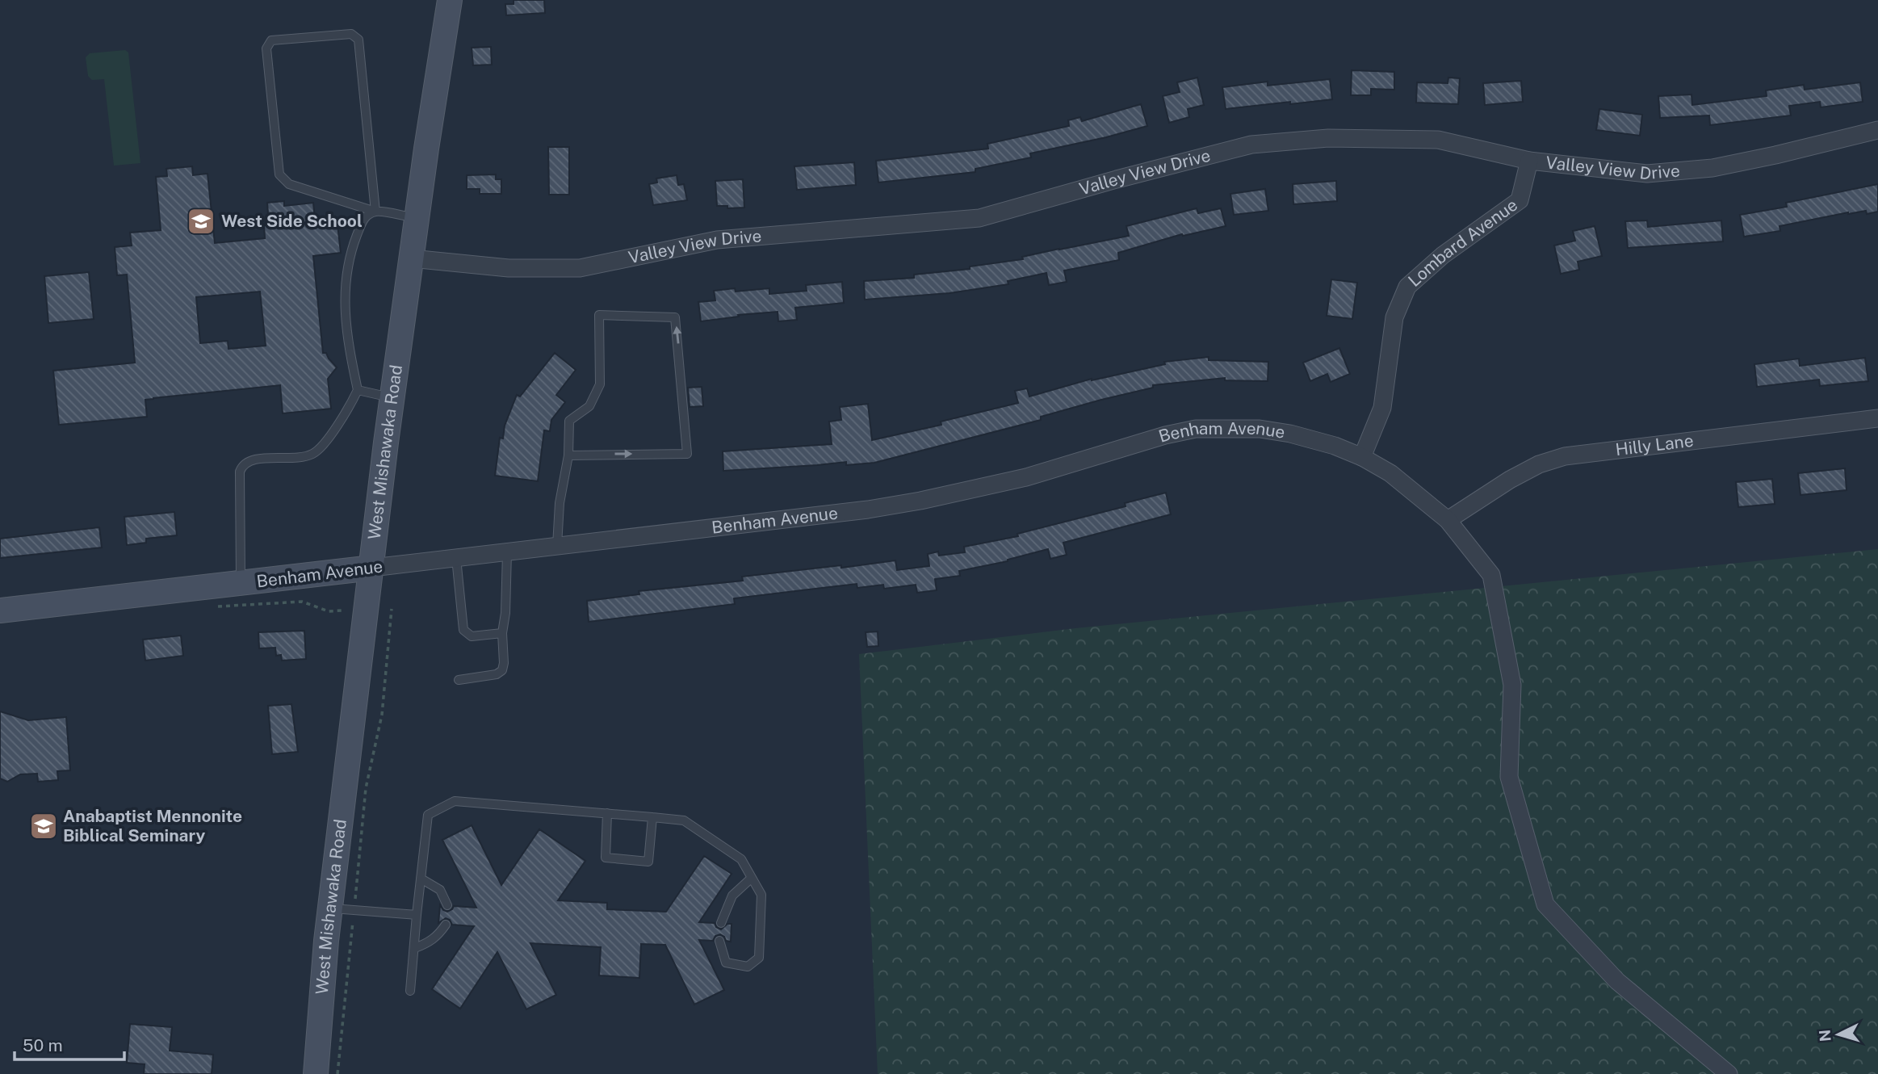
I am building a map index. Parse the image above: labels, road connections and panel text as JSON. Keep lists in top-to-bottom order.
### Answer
{
  "streets": {
    "main road": ["Benham Avenue", "West Mishawaka Road"],
    "street": ["Valley View Drive", "Lombard Avenue", "Hilly Lane"]
  },
  "crossings": [
    ["Valley View Drive", "Lombard Avenue"],
    ["Valley View Drive", "West Mishawaka Road"],
    ["Lombard Avenue", "Benham Avenue"],
    ["Benham Avenue", "Hilly Lane"],
    ["Benham Avenue", "West Mishawaka Road"]
  ],
  "places": {
    "school or university": ["West Side School", "Anabaptist Mennonite Biblical Seminary"]
  },
  "scale_bar": "50 m",
  "north": "left"
}
